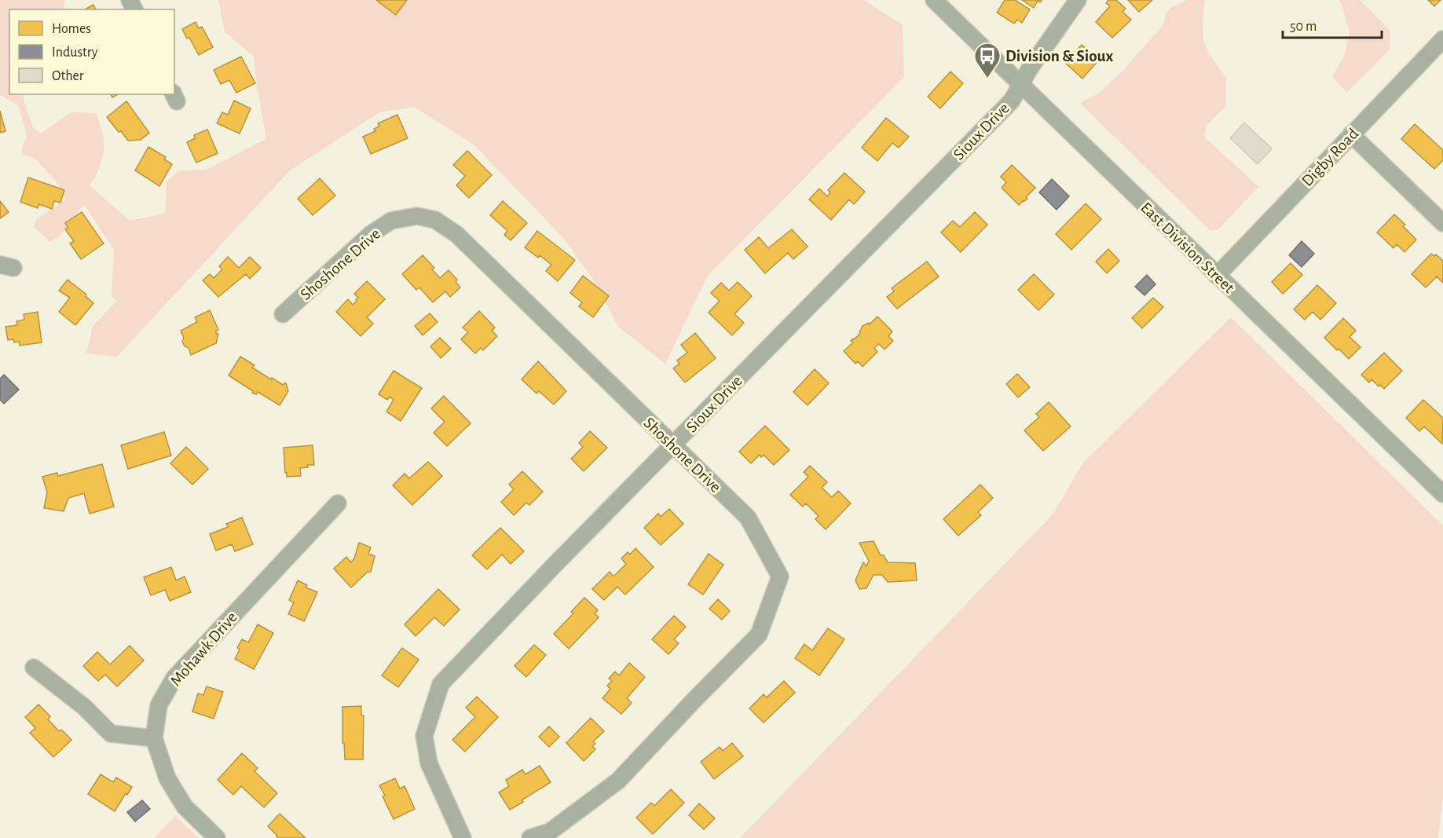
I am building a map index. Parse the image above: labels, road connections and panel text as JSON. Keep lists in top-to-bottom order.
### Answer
{
  "streets": {
    "street": [
      "Sioux Drive",
      "Digby Road",
      "East Division Street",
      "Shoshone Drive",
      "Mohawk Drive"
    ]
  },
  "crossings": [
    ["Sioux Drive", "East Division Street"],
    ["Sioux Drive", "Shoshone Drive"],
    ["Digby Road", "East Division Street"]
  ],
  "places": {
    "bus stop": ["Division & Sioux"]
  },
  "legend": ["Homes", "Industry", "Other"],
  "scale_bar": "50 m"
}
